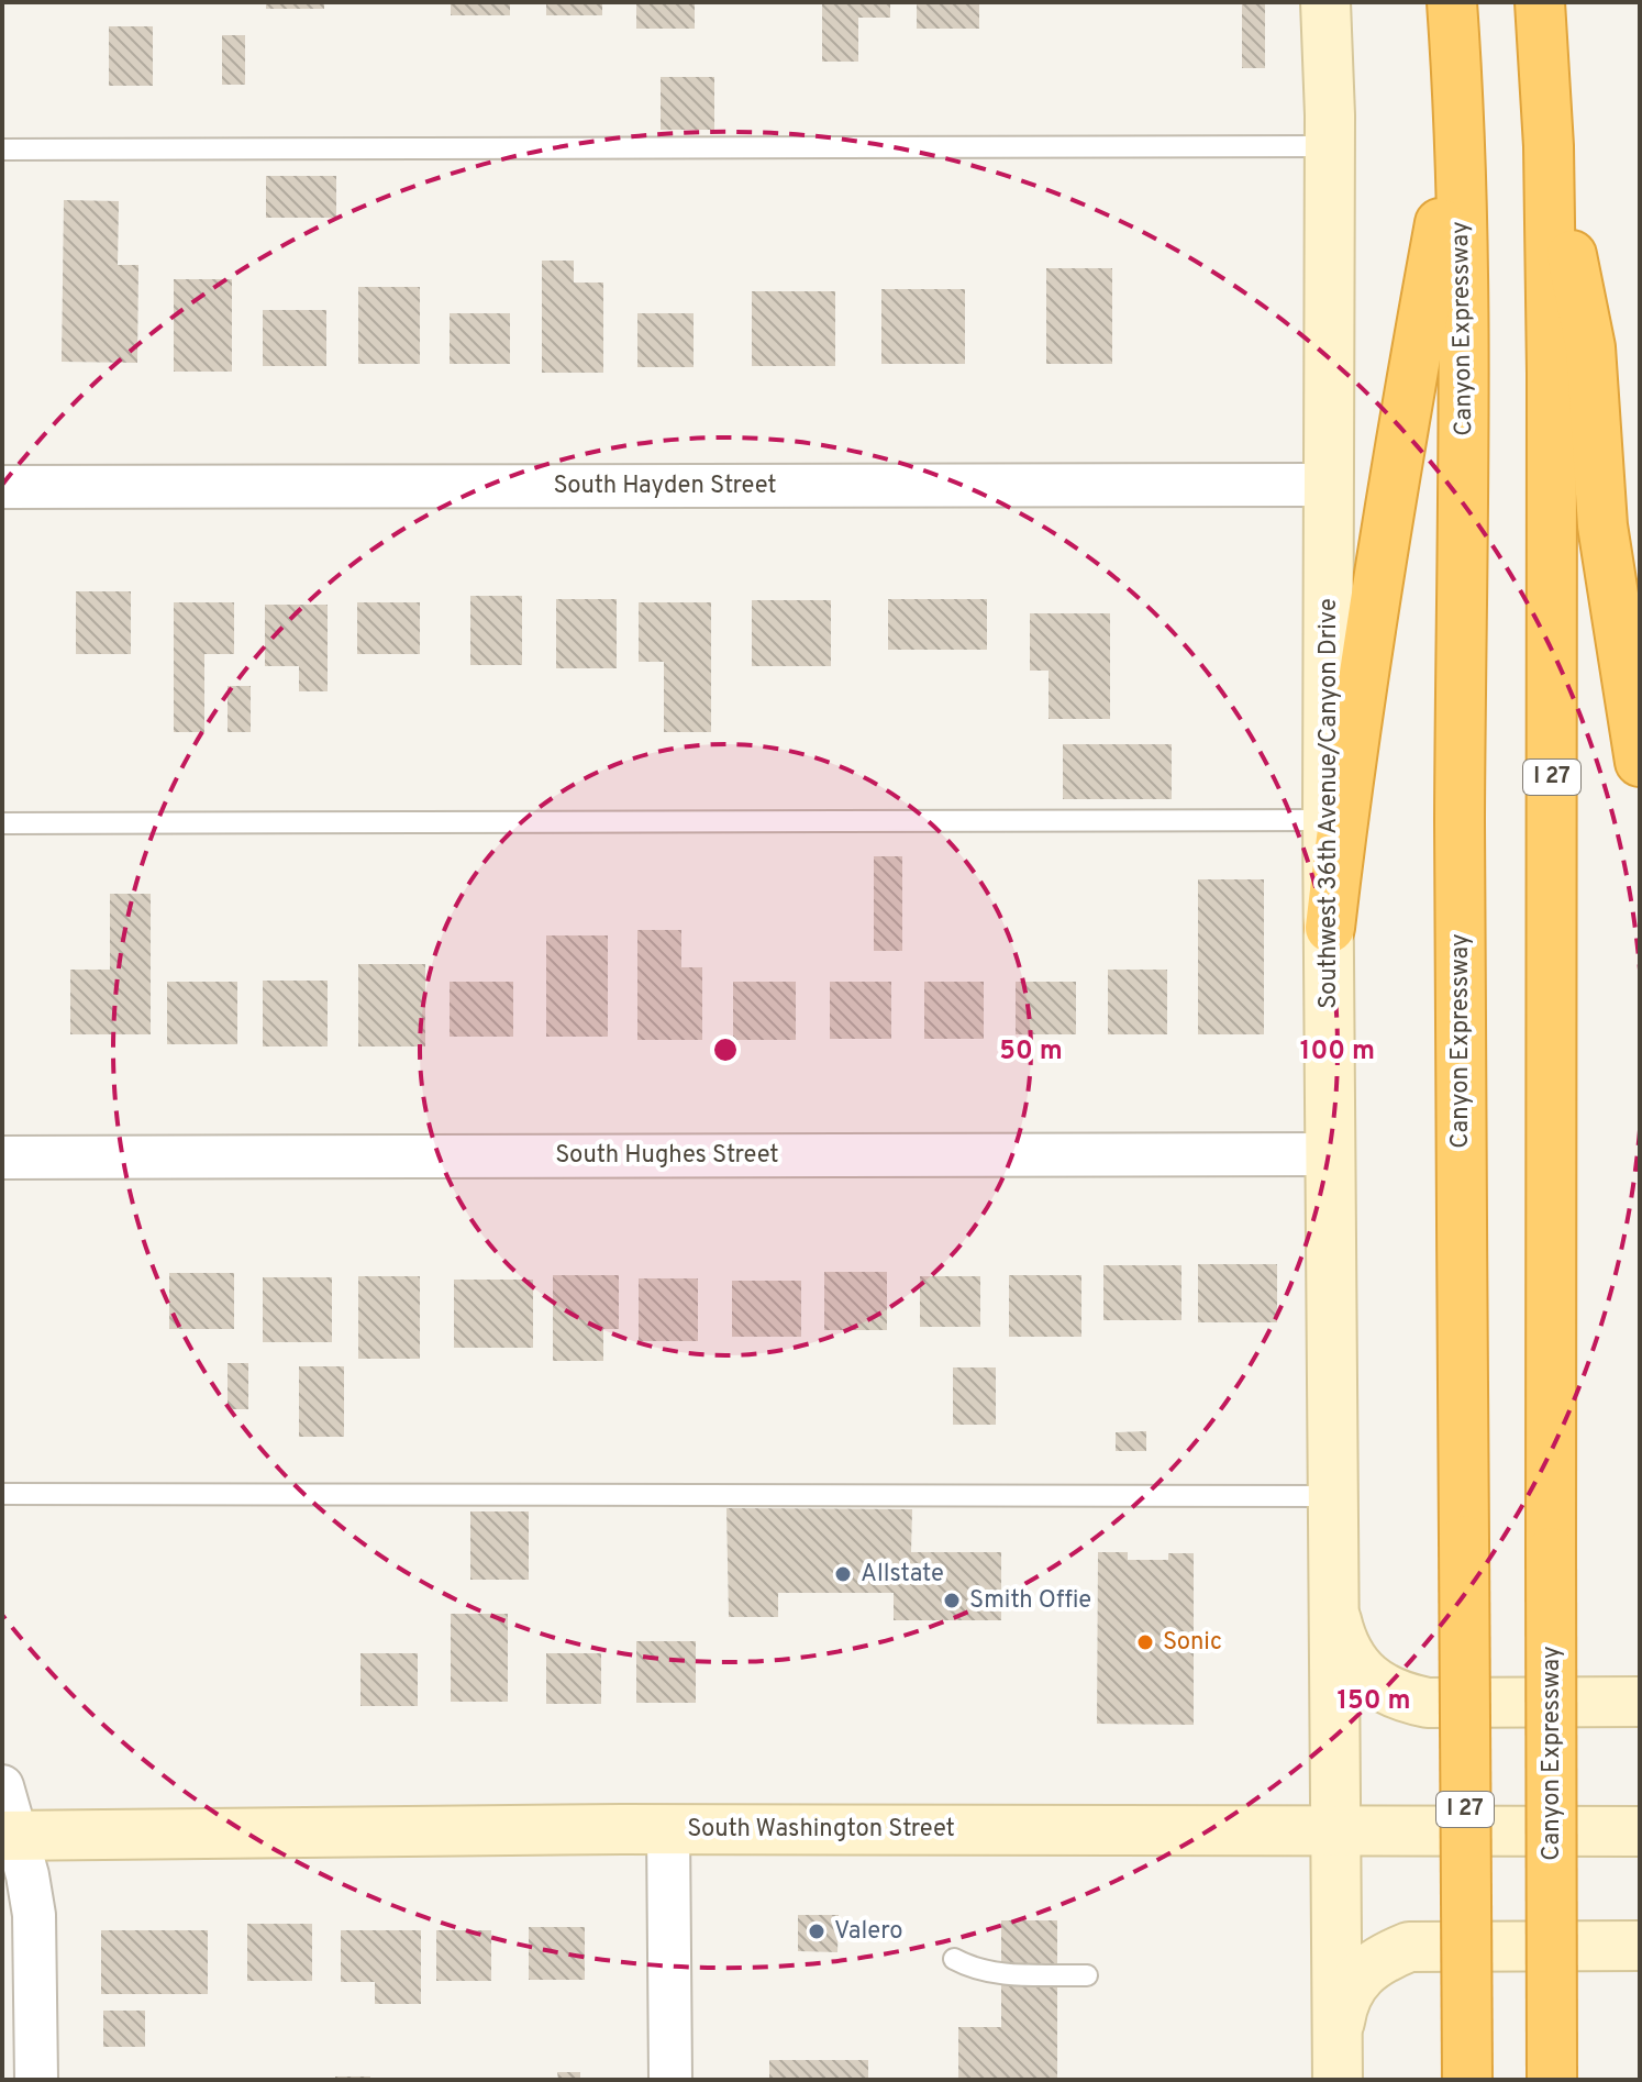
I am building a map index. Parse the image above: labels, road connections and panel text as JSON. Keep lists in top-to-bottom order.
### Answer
{
  "streets": {
    "highway": ["Canyon Expressway", "I 27"],
    "main road": ["Southwest 36th Avenue/Canyon Drive", "South Washington Street"],
    "street": ["South Hayden Street", "South Hughes Street"]
  },
  "crossings": [
    ["South Hayden Street", "Southwest 36th Avenue/Canyon Drive"],
    ["Southwest 36th Avenue/Canyon Drive", "South Hughes Street"],
    ["Southwest 36th Avenue/Canyon Drive", "South Washington Street"]
  ],
  "places": [
    "Allstate",
    "Smith Offie",
    "Sonic",
    "Valero"
  ],
  "rings": ["50 m", "100 m", "150 m"]
}
